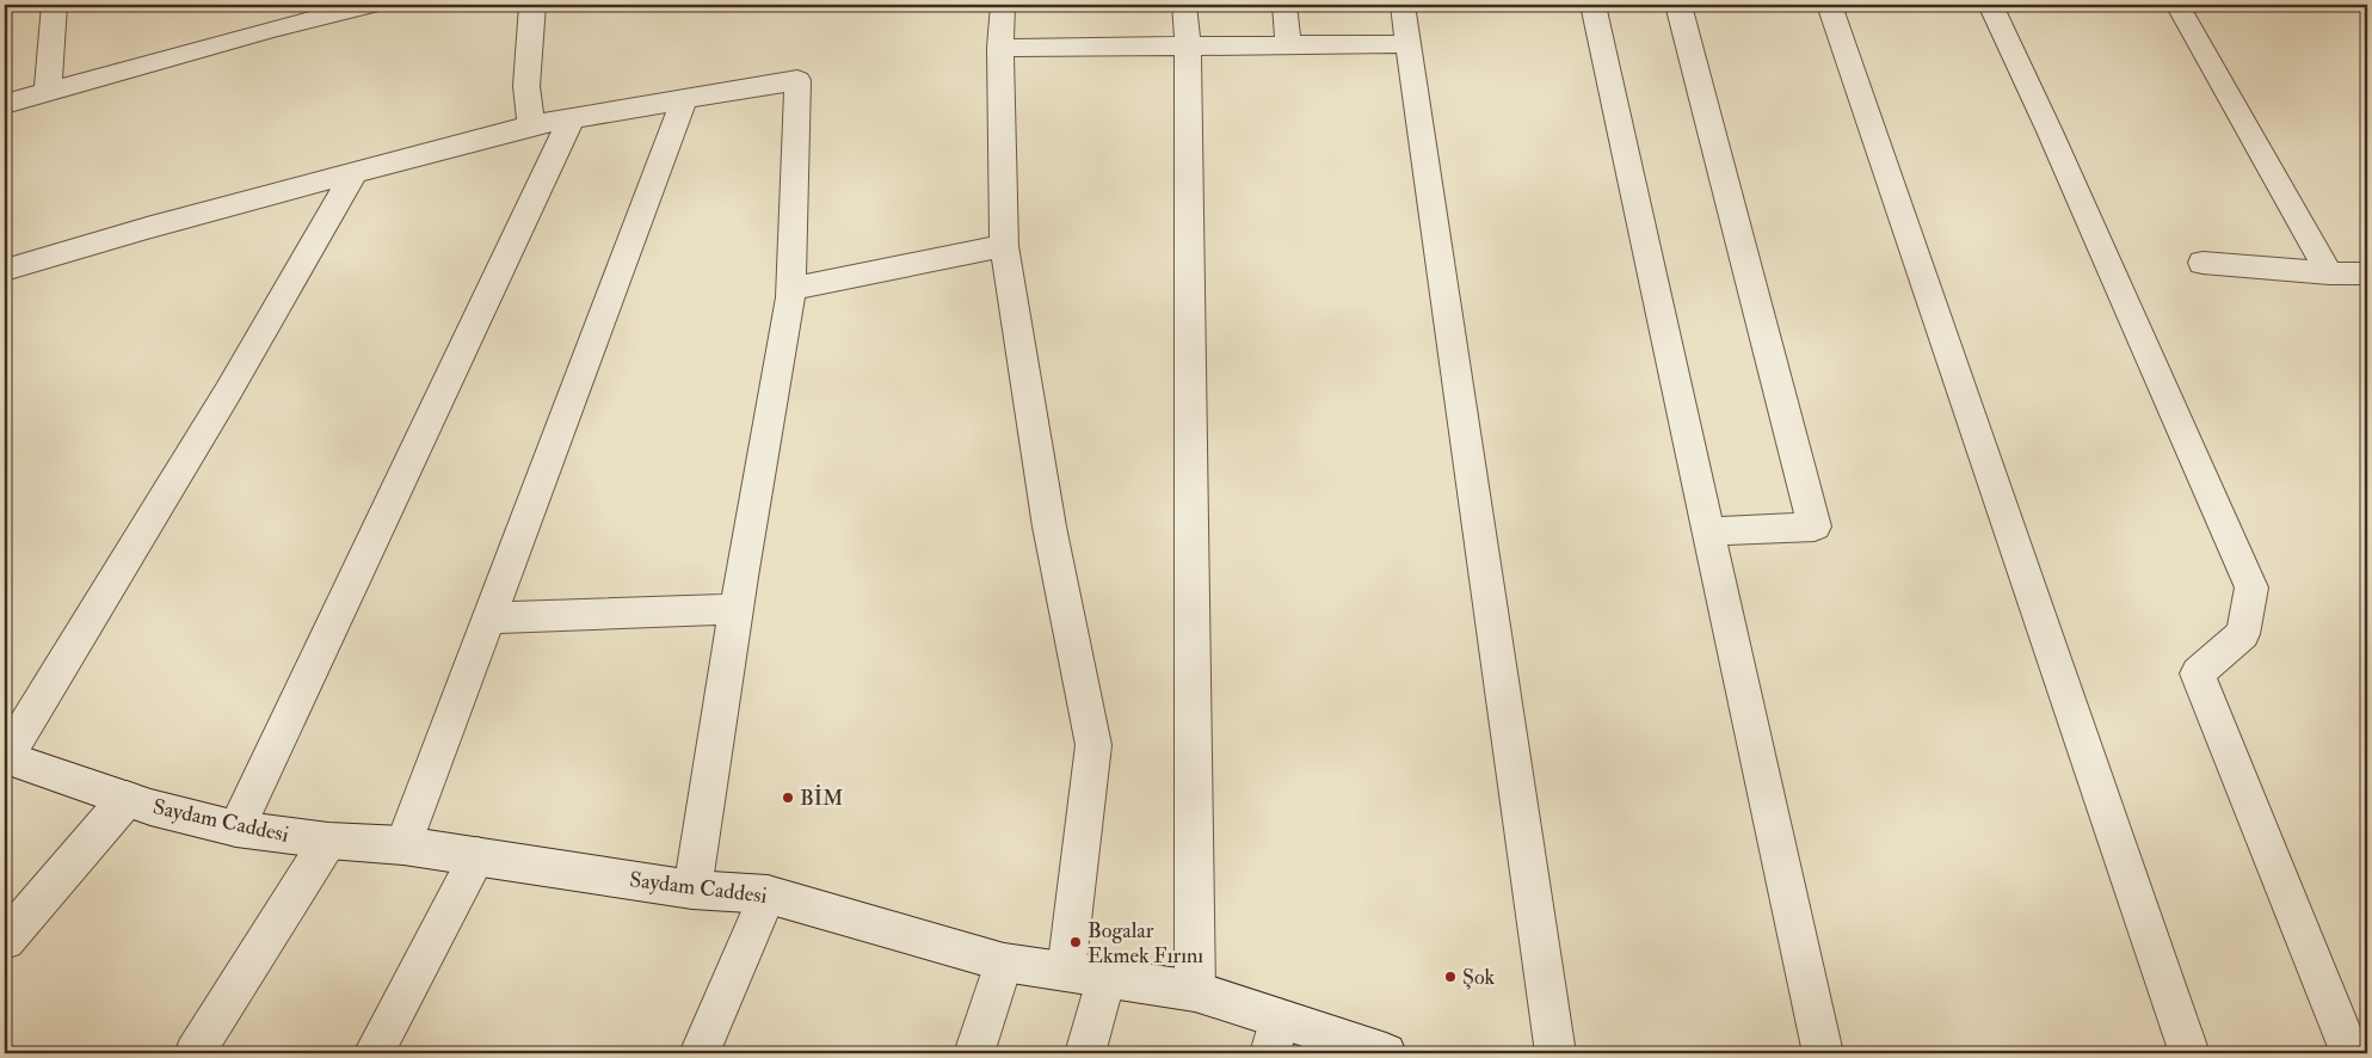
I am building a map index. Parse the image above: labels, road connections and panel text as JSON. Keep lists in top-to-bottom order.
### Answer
{
  "streets": {
    "street": ["Saydam Caddesi"]
  },
  "places": ["BİM", "Bogalar Ekmek Fırını", "Şok"]
}
